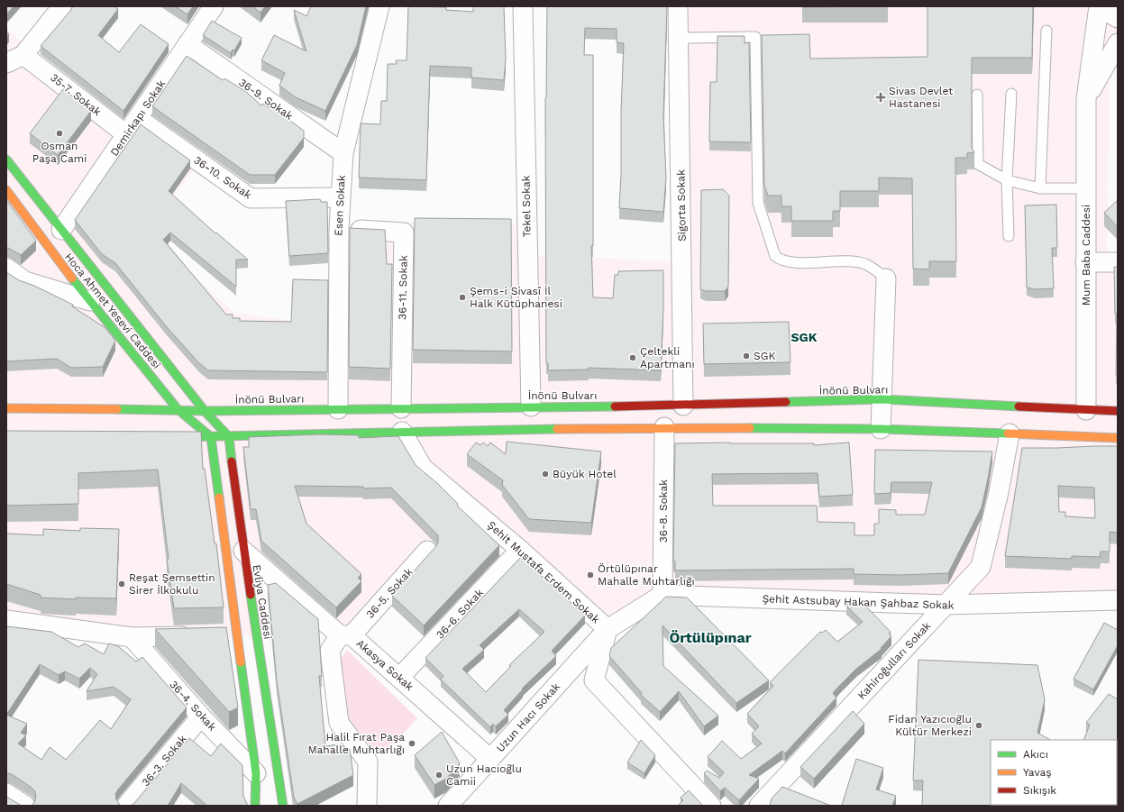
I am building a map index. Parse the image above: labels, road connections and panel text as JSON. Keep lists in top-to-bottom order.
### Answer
{
  "streets": {
    "main road": ["Hoca Ahmet Yesevi Caddesi", "İnönü Bulvarı", "Evliya Caddesi"],
    "street": [
      "35-7. Sokak",
      "36-9. Sokak",
      "Demirkapı Sokak",
      "36-10. Sokak",
      "Esen Sokak",
      "Sigorta Sokak",
      "Tekel Sokak",
      "Mum Baba Caddesi",
      "36-11. Sokak",
      "36-8. Sokak",
      "Şehit Mustafa Erdem Sokak",
      "36-5. Sokak",
      "Şehit Astsubay Hakan Şahbaz Sokak",
      "36-6. Sokak",
      "Kahiroğulları Sokak",
      "Akasya Sokak",
      "36-4. Sokak",
      "Uzun Hacı Sokak",
      "36-3. Sokak"
    ]
  },
  "crossings": [
    ["35-7. Sokak", "Demirkapı Sokak"],
    ["36-9. Sokak", "Demirkapı Sokak"],
    ["36-9. Sokak", "Esen Sokak"],
    ["Demirkapı Sokak", "36-10. Sokak"],
    ["Demirkapı Sokak", "Hoca Ahmet Yesevi Caddesi"],
    ["36-10. Sokak", "Esen Sokak"],
    ["Esen Sokak", "36-11. Sokak"],
    ["Esen Sokak", "İnönü Bulvarı"],
    ["Sigorta Sokak", "İnönü Bulvarı"],
    ["Tekel Sokak", "İnönü Bulvarı"],
    ["Mum Baba Caddesi", "İnönü Bulvarı"],
    ["36-11. Sokak", "İnönü Bulvarı"],
    ["Hoca Ahmet Yesevi Caddesi", "İnönü Bulvarı"],
    ["36-8. Sokak", "Şehit Astsubay Hakan Şahbaz Sokak"],
    ["Şehit Mustafa Erdem Sokak", "36-6. Sokak"],
    ["Şehit Mustafa Erdem Sokak", "Uzun Hacı Sokak"],
    ["36-5. Sokak", "Akasya Sokak"],
    ["Evliya Caddesi", "Akasya Sokak"],
    ["Şehit Astsubay Hakan Şahbaz Sokak", "Kahiroğulları Sokak"],
    ["36-6. Sokak", "Akasya Sokak"],
    ["Akasya Sokak", "Uzun Hacı Sokak"],
    ["36-4. Sokak", "36-3. Sokak"]
  ],
  "districts": ["SGK", "Örtülüpınar"],
  "places": {
    "health": ["Sivas Devlet Hastanesi"],
    "other": [
      "Osman Paşa Cami",
      "Şems-i Sivasî İl Halk Kütüphanesi",
      "SGK",
      "Çeltekli Apartmanı",
      "Büyük Hotel",
      "Örtülüpınar Mahalle Muhtarlığı",
      "Reşat Şemsettin Sirer İlkokulu",
      "Fidan Yazıcıoğlu Kültür Merkezi",
      "Halil Fırat Paşa Mahalle Muhtarlığı",
      "Uzun Hacıoğlu Camii"
    ]
  },
  "legend": ["Akıcı", "Yavaş", "Sıkışık"]
}
